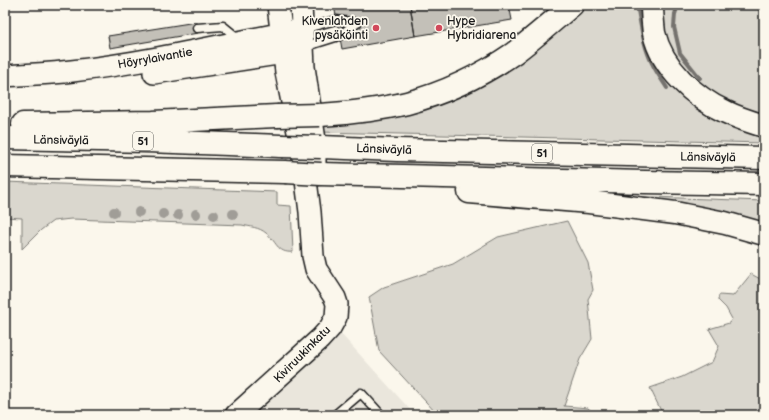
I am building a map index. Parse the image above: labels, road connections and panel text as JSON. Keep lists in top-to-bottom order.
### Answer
{
  "streets": {
    "highway": ["Länsiväylä", "51"],
    "street": ["Höyrylaivantie", "Kiviruukinkatu"]
  },
  "crossings": [
    ["Höyrylaivantie", "Kiviruukinkatu"]
  ],
  "places": ["Kivenlahden pysäköinti", "Hype Hybridiarena"]
}
